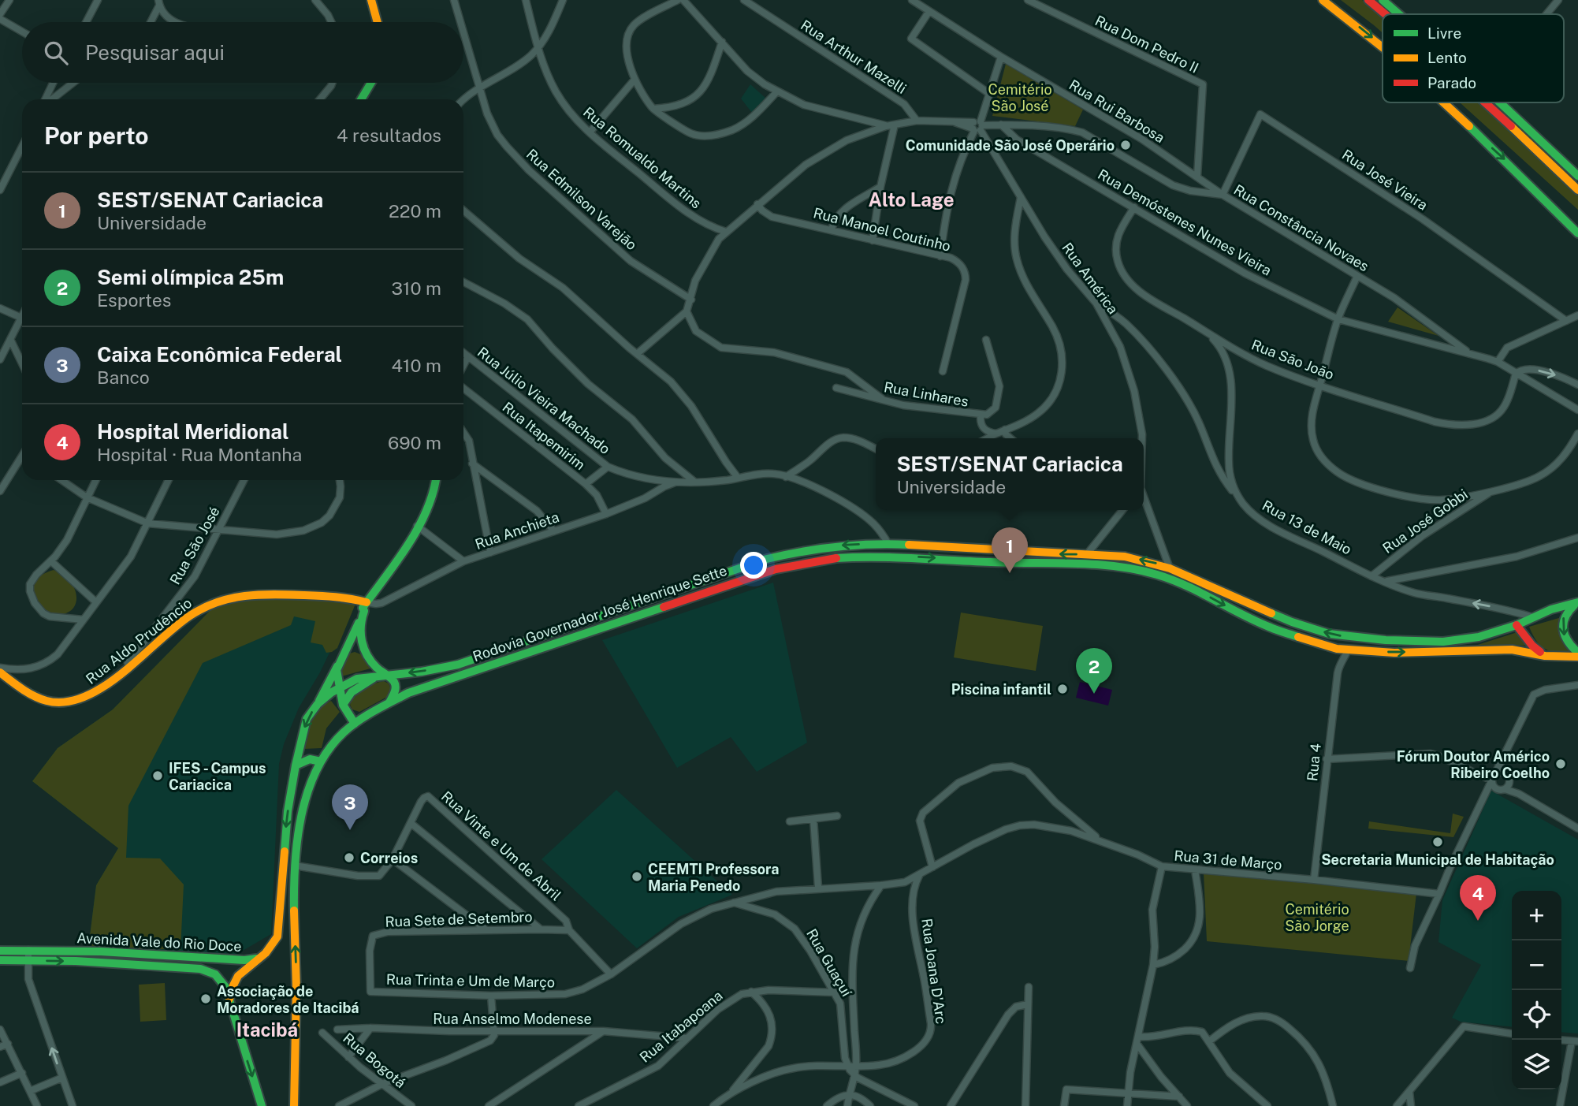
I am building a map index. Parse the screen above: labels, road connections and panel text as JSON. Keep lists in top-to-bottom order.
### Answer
{
  "streets": {
    "main road": ["Rodovia Governador José Henrique Sette", "Rua Aldo Prudêncio", "Avenida Vale do Rio Doce"],
    "street": [
      "Rua Dom Pedro II",
      "Rua Arthur Mazelli",
      "Rua Rui Barbosa",
      "Rua Romualdo Martins",
      "Rua José Vieira",
      "Rua Edmilson Varejão",
      "Rua Demóstenes Nunes Vieira",
      "Rua Constância Novaes",
      "Rua Manoel Coutinho",
      "Rua América",
      "Rua São João",
      "Rua Linhares",
      "Rua Júlio Vieira Machado",
      "Rua Itapemirim",
      "Rua José Gobbi",
      "Rua 13 de Maio",
      "Rua Anchieta",
      "Rua São José",
      "Rua 4",
      "Rua Vinte e Um de Abril",
      "Rua 31 de Março",
      "Rua Sete de Setembro",
      "Rua Guaçuí",
      "Rua Joana D'Arc",
      "Rua Trinta e Um de Março",
      "Rua Anselmo Modenese",
      "Rua Itabapoana",
      "Rua Bogotá"
    ]
  },
  "crossings": [
    ["Rua Dom Pedro II", "Rua Rui Barbosa"],
    ["Rua Arthur Mazelli", "Rua Constância Novaes"],
    ["Rua Rui Barbosa", "Rua José Vieira"],
    ["Rua Rui Barbosa", "Rua Constância Novaes"],
    ["Rua José Vieira", "Rua Constância Novaes"],
    ["Rua Demóstenes Nunes Vieira", "Rua Constância Novaes"],
    ["Rua Demóstenes Nunes Vieira", "Rua São João"],
    ["Rua Constância Novaes", "Rua América"],
    ["Rua América", "Rodovia Governador José Henrique Sette"],
    ["Rua São João", "Rua 13 de Maio"],
    ["Rua Júlio Vieira Machado", "Rua Anchieta"],
    ["Rua Júlio Vieira Machado", "Rodovia Governador José Henrique Sette"],
    ["Rua Itapemirim", "Rua Anchieta"],
    ["Rua José Gobbi", "Rua 13 de Maio"],
    ["Rua Anchieta", "Rua Aldo Prudêncio"],
    ["Rua São José", "Rua Aldo Prudêncio"],
    ["Rodovia Governador José Henrique Sette", "Rua 4"],
    ["Rodovia Governador José Henrique Sette", "Rua Vinte e Um de Abril"],
    ["Rua 4", "Rua 31 de Março"],
    ["Rua Vinte e Um de Abril", "Rua Sete de Setembro"],
    ["Rua Vinte e Um de Abril", "Rua Trinta e Um de Março"],
    ["Rua 31 de Março", "Rua Trinta e Um de Março"],
    ["Rua Sete de Setembro", "Rua Trinta e Um de Março"],
    ["Rua Guaçuí", "Rua Joana D'Arc"],
    ["Rua Guaçuí", "Rua Trinta e Um de Março"],
    ["Rua Joana D'Arc", "Rua Trinta e Um de Março"],
    ["Rua Anselmo Modenese", "Rua Itabapoana"]
  ],
  "one_way": ["Avenida Vale do Rio Doce"],
  "districts": ["Alto Lage", "Itacibá"],
  "parks": ["Cemitério São José", "Cemitério São Jorge"],
  "places": [
    "Comunidade São José Operário",
    "Piscina infantil",
    "Fórum Doutor Américo Ribeiro Coelho",
    "IFES - Campus Cariacica",
    "Secretaria Municipal de Habitação",
    "Correios",
    "CEEMTI Professora Maria Penedo",
    "Associação de Moradores de Itacibá"
  ],
  "legend": ["Livre", "Lento", "Parado"],
  "page": {
    "search": "Pesquisar aqui",
    "heading": ["Por perto", "4 resultados"],
    "list": [
      {
        "mark": "1",
        "name": "SEST/SENAT Cariacica",
        "note": "Universidade",
        "value": "220 m"
      },
      {
        "mark": "2",
        "name": "Semi olímpica 25m",
        "note": "Esportes",
        "value": "310 m"
      },
      {
        "mark": "3",
        "name": "Caixa Econômica Federal",
        "note": "Banco",
        "value": "410 m"
      },
      {
        "mark": "4",
        "name": "Hospital Meridional",
        "note": "Hospital · Rua Montanha",
        "value": "690 m"
      }
    ],
    "popup": ["SEST/SENAT Cariacica", "Universidade"],
    "pins": [
      "1",
      "2",
      "3",
      "4"
    ],
    "map_buttons": ["+", "−"]
  }
}
